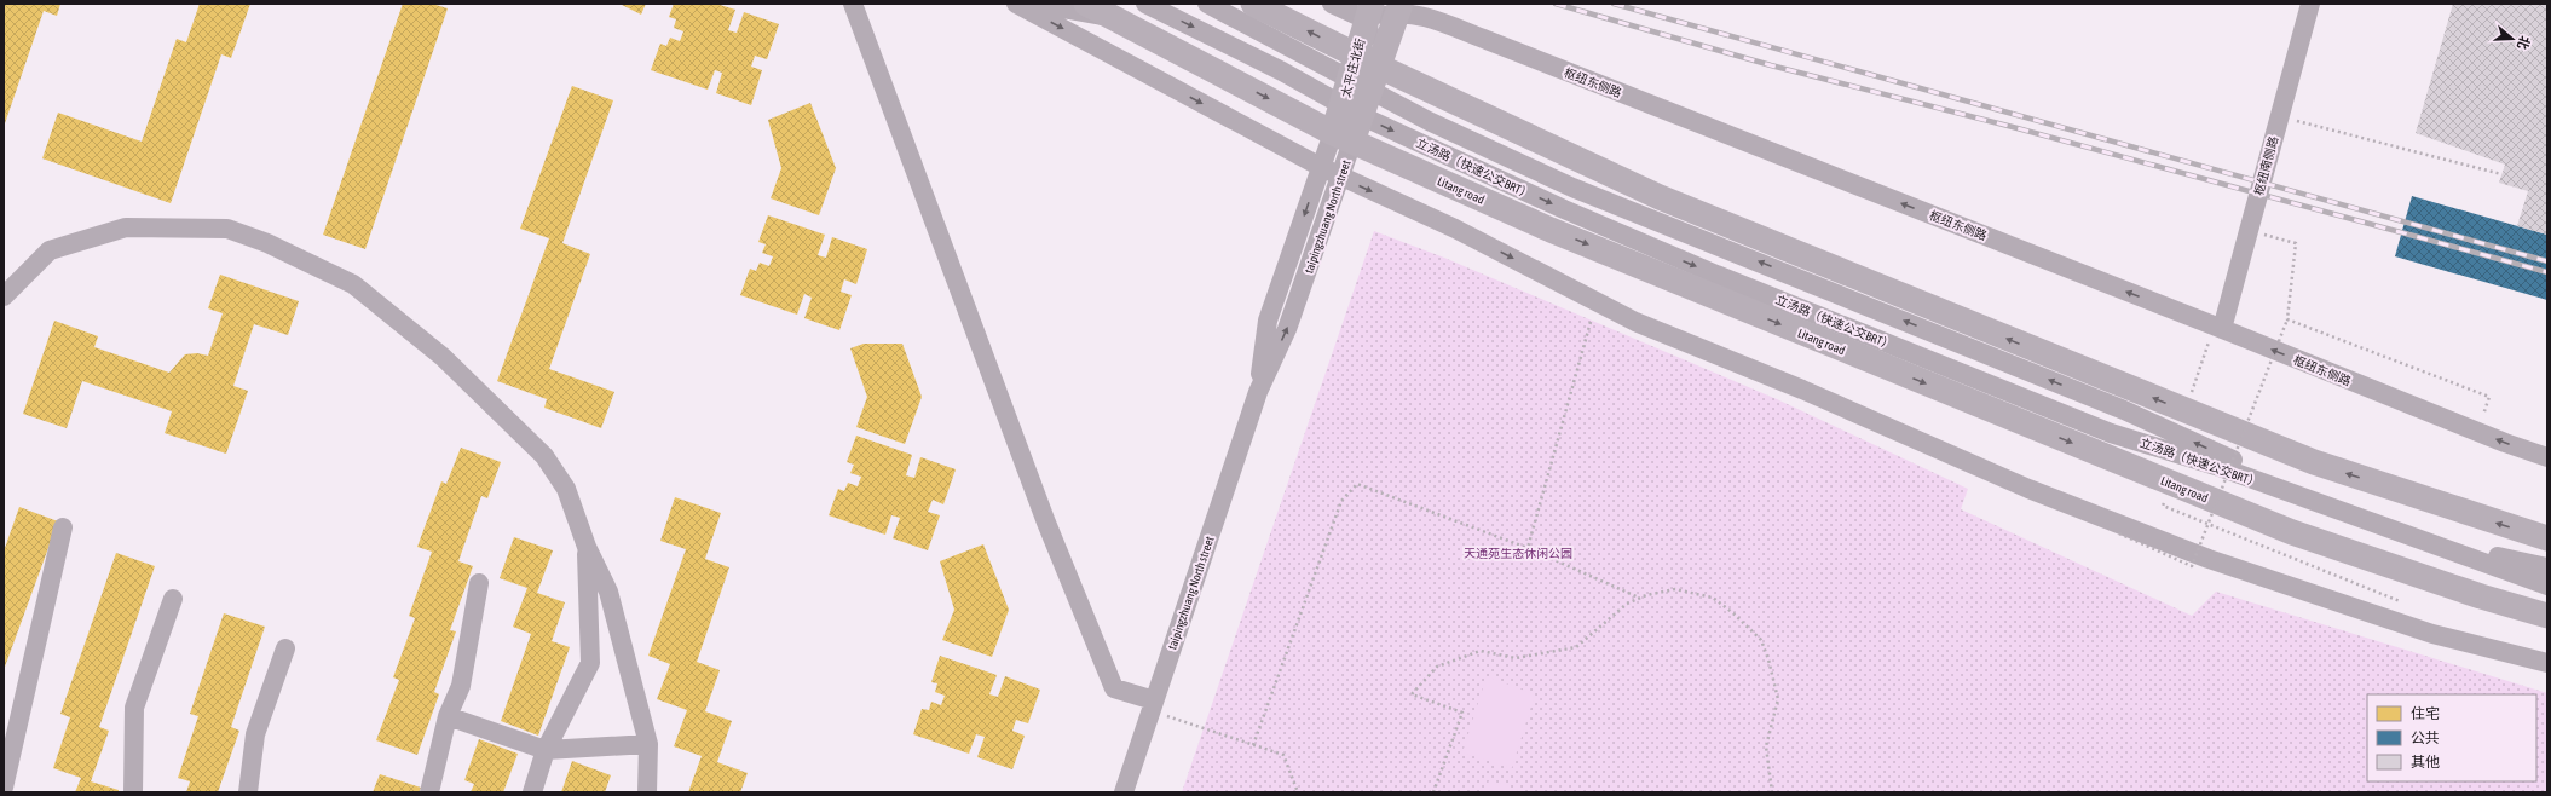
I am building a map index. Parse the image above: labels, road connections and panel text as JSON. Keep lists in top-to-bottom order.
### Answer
{
  "streets": {
    "main road": ["太平庄北街", "Litang road", "taipingzhuang North street"],
    "street": ["枢纽东侧路", "枢纽南侧路", "立汤路（快速公交BRT）"]
  },
  "crossings": [
    ["太平庄北街", "枢纽东侧路"],
    ["太平庄北街", "立汤路（快速公交BRT）"],
    ["太平庄北街", "taipingzhuang North street"],
    ["枢纽东侧路", "枢纽南侧路"],
    ["立汤路（快速公交BRT）", "taipingzhuang North street"],
    ["Litang road", "taipingzhuang North street"]
  ],
  "one_way": ["枢纽东侧路"],
  "parks": ["天通苑生态休闲公园"],
  "legend": ["住宅", "公共", "其他"],
  "north": "right"
}
